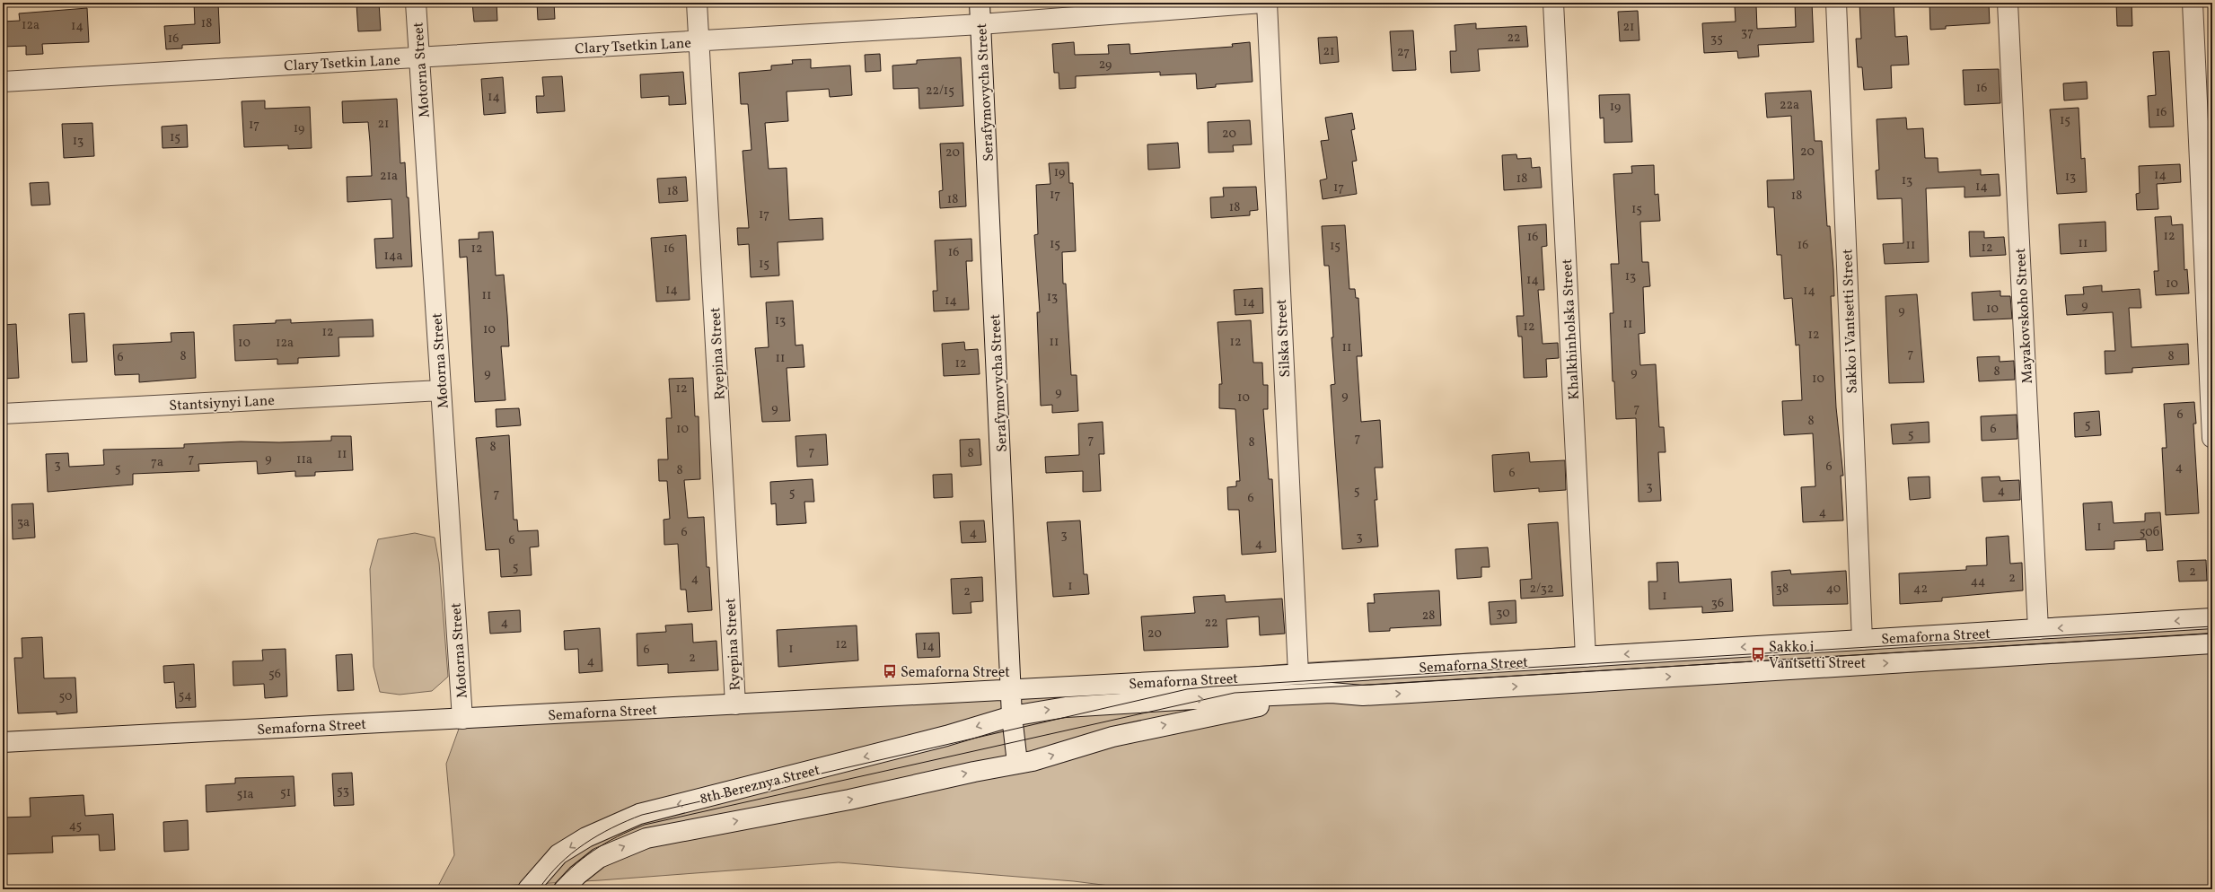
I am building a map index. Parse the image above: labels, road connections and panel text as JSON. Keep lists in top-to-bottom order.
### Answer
{
  "streets": {
    "street": [
      "Clary Tsetkin Lane",
      "Motorna Street",
      "Serafymovycha Street",
      "Mayakovskoho Street",
      "Sakko i Vantsetti Street",
      "Khalkhinholska Street",
      "Silska Street",
      "Ryepina Street",
      "Stantsiynyi Lane",
      "Semaforna Street",
      "8th Bereznya Street"
    ]
  },
  "crossings": [
    ["Clary Tsetkin Lane", "Motorna Street"],
    ["Clary Tsetkin Lane", "Serafymovycha Street"],
    ["Clary Tsetkin Lane", "Ryepina Street"],
    ["Motorna Street", "Stantsiynyi Lane"],
    ["Motorna Street", "Semaforna Street"],
    ["Serafymovycha Street", "Semaforna Street"],
    ["Serafymovycha Street", "8th Bereznya Street"],
    ["Mayakovskoho Street", "Semaforna Street"],
    ["Sakko i Vantsetti Street", "Semaforna Street"],
    ["Khalkhinholska Street", "Semaforna Street"],
    ["Silska Street", "Semaforna Street"],
    ["Ryepina Street", "Semaforna Street"],
    ["Semaforna Street", "8th Bereznya Street"]
  ],
  "places": {
    "bus stop": ["Sakko i Vantsetti Street", "Semaforna Street"]
  },
  "house_numbers": [
    "18",
    "12а",
    "14",
    "21",
    "37",
    "22",
    "16",
    "35",
    "21",
    "27",
    "29",
    "16",
    "22/15",
    "14",
    "22а",
    "19",
    "16",
    "15",
    "21",
    "17",
    "19",
    "20",
    "15",
    "13",
    "20",
    "20",
    "19",
    "14",
    "21а",
    "13",
    "18",
    "13",
    "14",
    "17",
    "18",
    "17",
    "18",
    "18",
    "18",
    "15",
    "17",
    "12",
    "16",
    "11",
    "15",
    "16",
    "11",
    "15",
    "12",
    "12",
    "16",
    "16",
    "14а",
    "15",
    "13",
    "14",
    "10",
    "14",
    "14",
    "11",
    "13",
    "14",
    "14",
    "9",
    "10",
    "9",
    "13",
    "11",
    "12",
    "10",
    "12",
    "12",
    "11",
    "12",
    "10",
    "12а",
    "11",
    "7",
    "8",
    "8",
    "6",
    "11",
    "12",
    "8",
    "9",
    "9",
    "10",
    "12",
    "9",
    "9",
    "10",
    "9",
    "7",
    "6",
    "8",
    "5",
    "10",
    "6",
    "5",
    "7",
    "7",
    "8",
    "8",
    "7",
    "8",
    "11",
    "7",
    "9",
    "11а",
    "7а",
    "3",
    "6",
    "4",
    "5",
    "8",
    "6",
    "3",
    "5",
    "4",
    "5",
    "7",
    "6",
    "4",
    "3а",
    "1",
    "6",
    "50б",
    "4",
    "3",
    "3",
    "6",
    "4",
    "5",
    "2",
    "2",
    "4",
    "44",
    "1",
    "2/32",
    "38",
    "40",
    "42",
    "2",
    "1",
    "36",
    "30",
    "28",
    "4",
    "22",
    "20",
    "12",
    "14",
    "1",
    "6",
    "2",
    "4",
    "56",
    "54",
    "50",
    "53",
    "51",
    "51а",
    "45"
  ]
}
